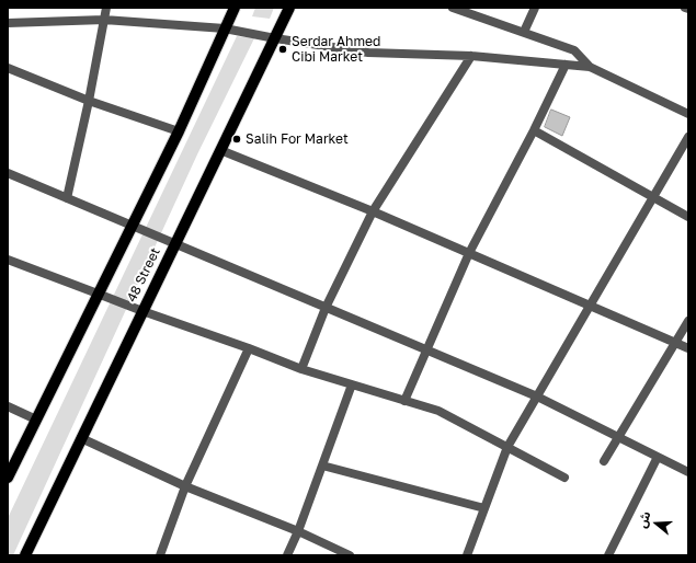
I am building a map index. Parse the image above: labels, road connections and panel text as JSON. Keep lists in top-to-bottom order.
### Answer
{
  "streets": {
    "main road": ["48 Street"]
  },
  "places": ["Serdar Ahmed Cibi Market", "Salih For Market"],
  "north": "left"
}
